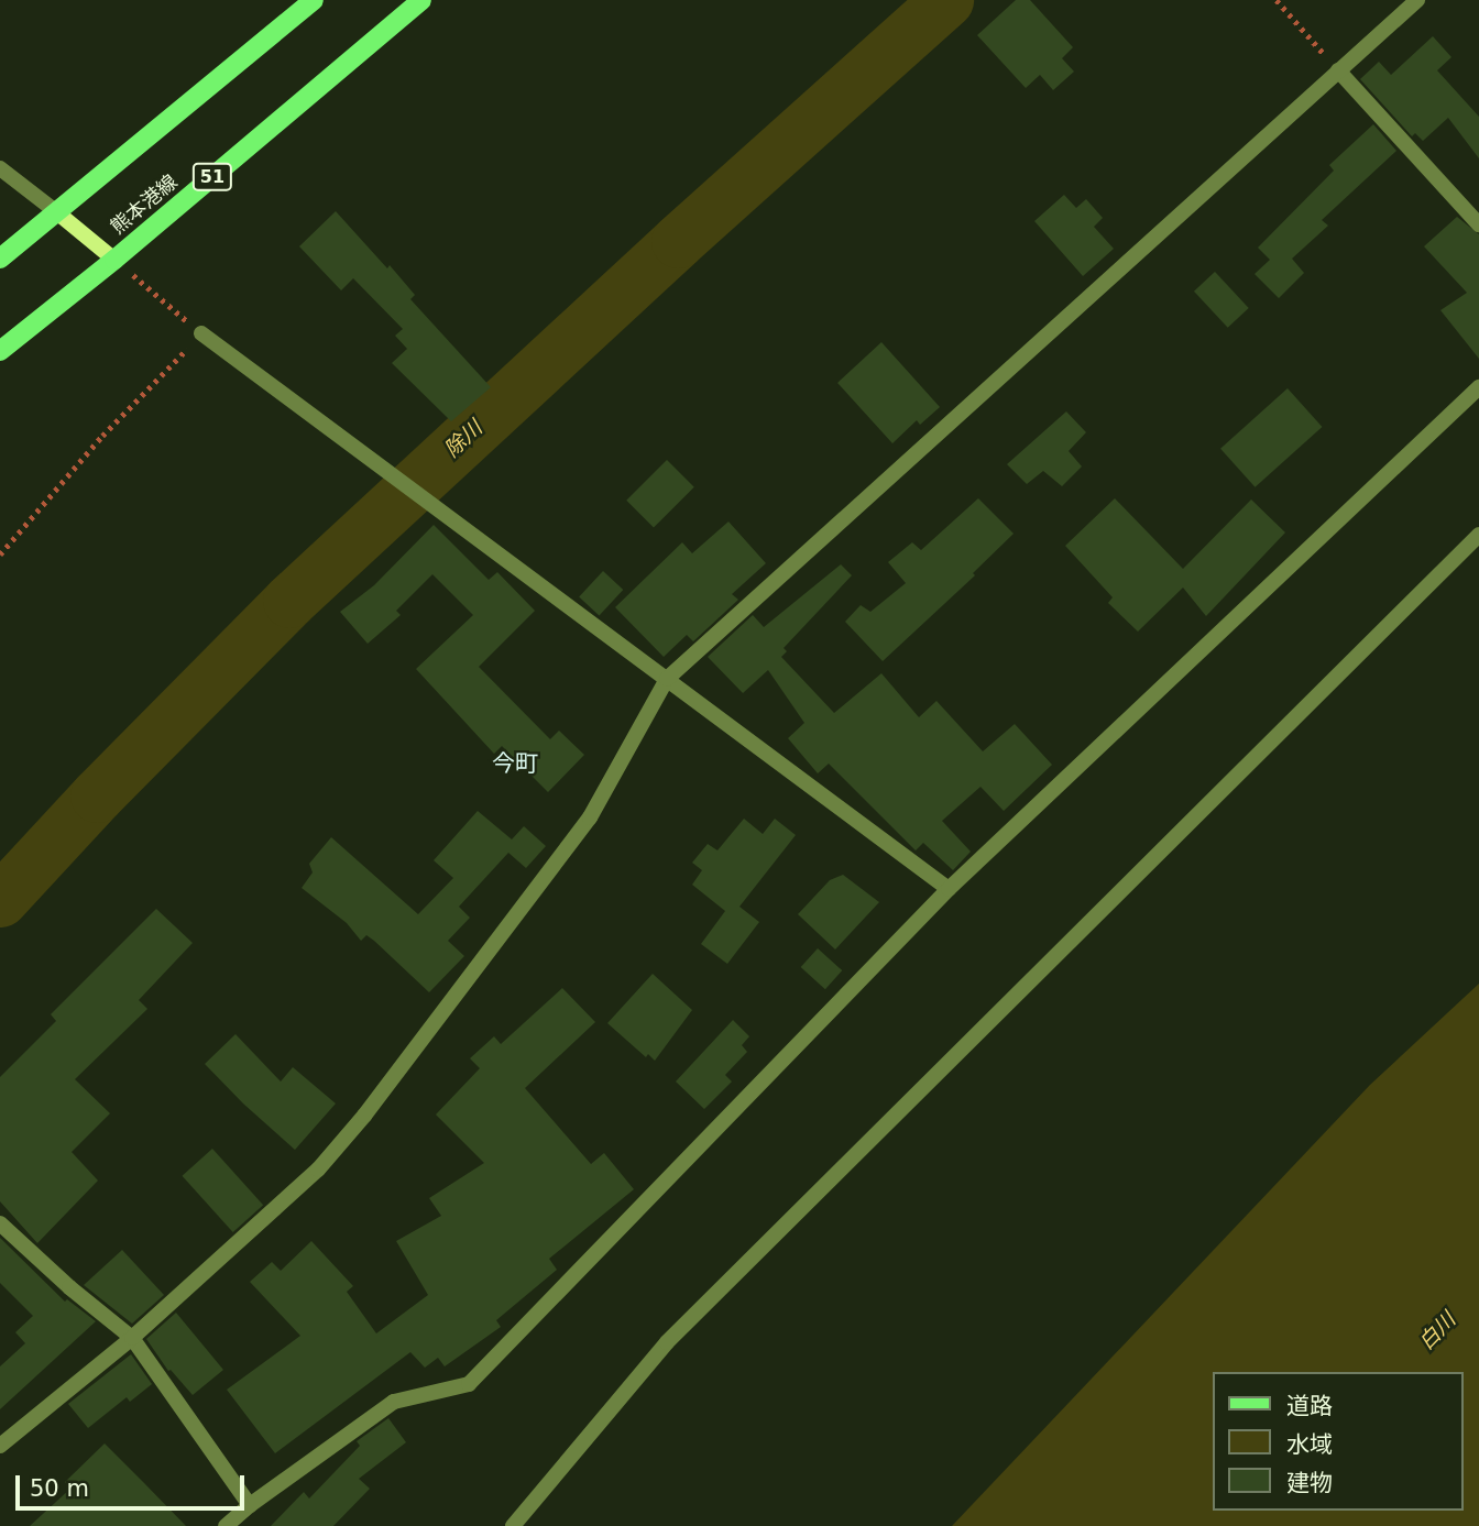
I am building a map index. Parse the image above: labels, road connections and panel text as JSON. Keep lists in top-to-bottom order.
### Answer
{
  "streets": {
    "main road": ["51", "熊本港線"]
  },
  "districts": ["今町"],
  "water": ["除川", "白川"],
  "legend": ["道路", "水域", "建物"],
  "scale_bar": "50 m"
}
